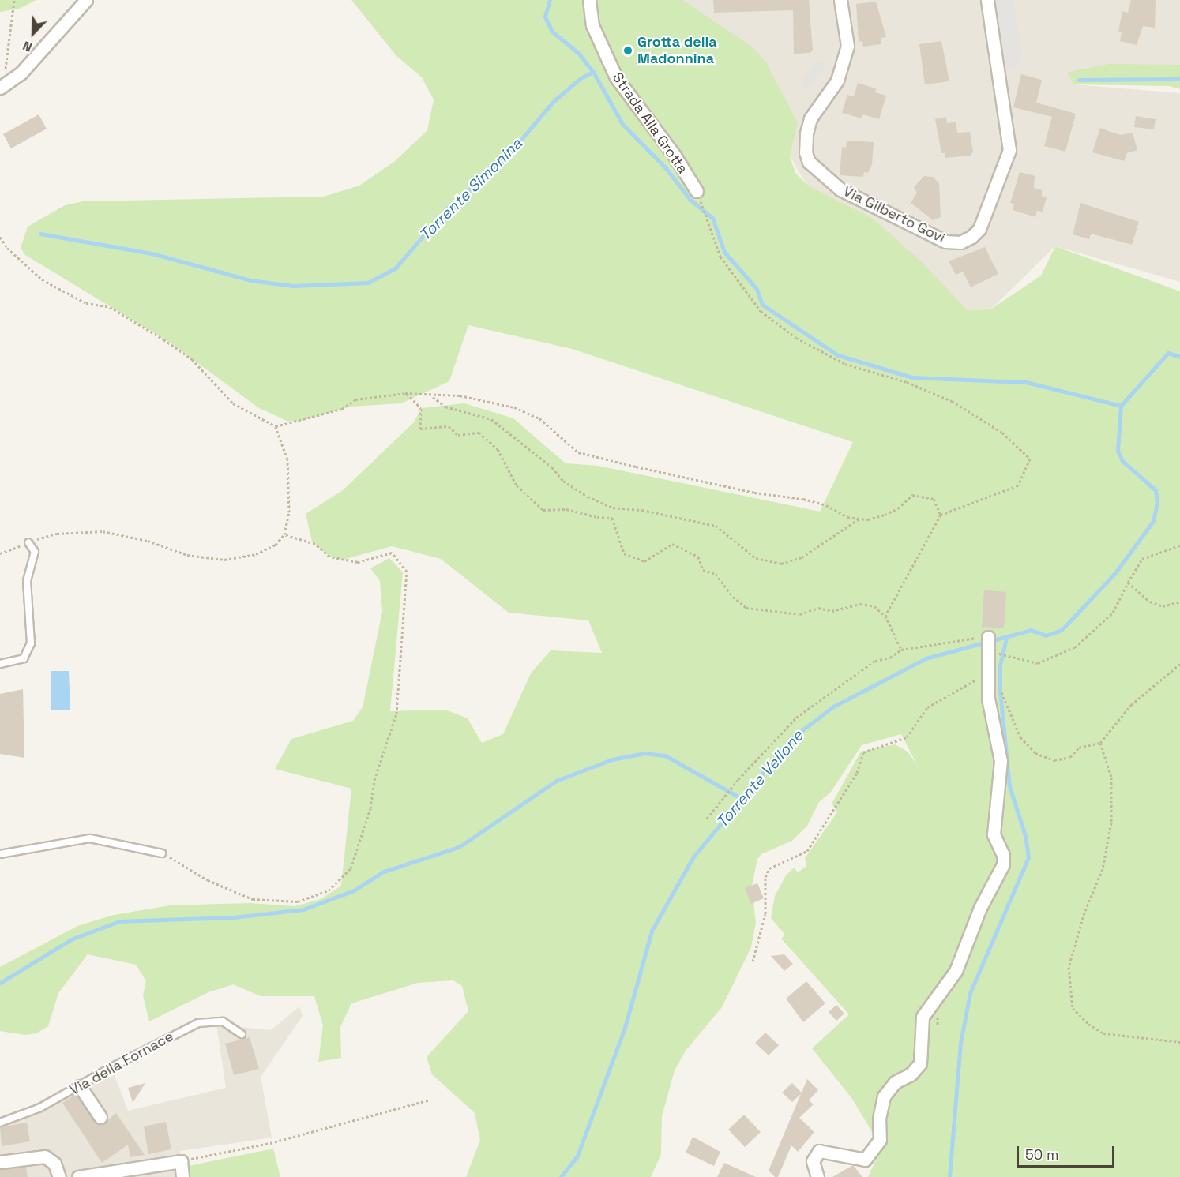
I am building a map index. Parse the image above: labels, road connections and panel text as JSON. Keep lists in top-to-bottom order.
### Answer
{
  "streets": {
    "street": ["Strada Alla Grotta", "Via Gilberto Govi"],
    "lane": ["Via della Fornace"]
  },
  "water": ["Torrente Simonina", "Torrente Vellone"],
  "places": ["Grotta della Madonnina"],
  "scale_bar": "50 m",
  "north": "bottom left"
}
